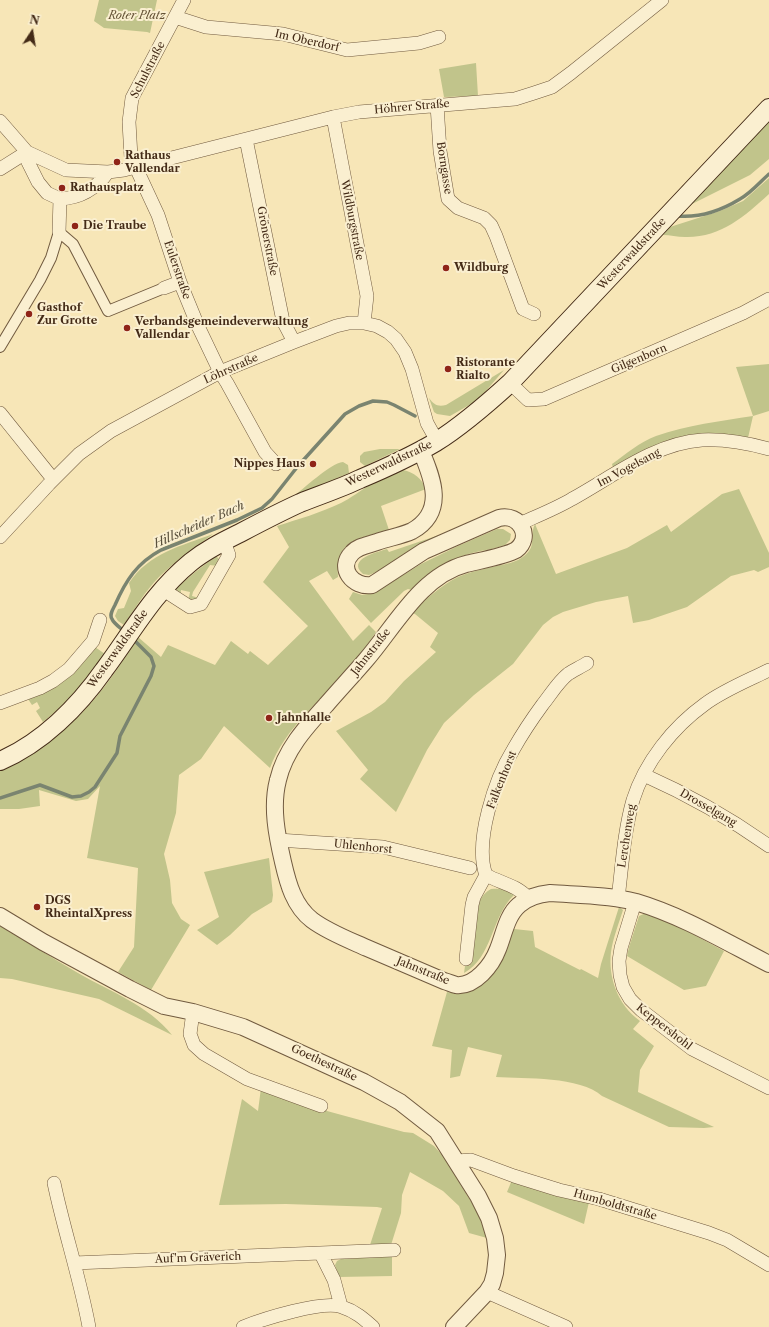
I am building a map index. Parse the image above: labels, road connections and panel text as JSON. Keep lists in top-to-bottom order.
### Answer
{
  "streets": {
    "main road": ["Westerwaldstraße"],
    "street": [
      "Im Oberdorf",
      "Schulstraße",
      "Höhrer Straße",
      "Borngasse",
      "Wildburgstraße",
      "Grönerstraße",
      "Eulerstraße",
      "Gilgenborn",
      "Löhrstraße",
      "Im Vogelsang",
      "Jahnstraße",
      "Falkenhorst",
      "Drosselgang",
      "Lerchenweg",
      "Uhlenhorst",
      "Keppershohl",
      "Goethestraße",
      "Humboldtstraße",
      "Auf'm Gräverich"
    ]
  },
  "crossings": [
    ["Im Oberdorf", "Schulstraße"],
    ["Schulstraße", "Höhrer Straße"],
    ["Schulstraße", "Eulerstraße"],
    ["Höhrer Straße", "Borngasse"],
    ["Höhrer Straße", "Wildburgstraße"],
    ["Höhrer Straße", "Grönerstraße"],
    ["Höhrer Straße", "Eulerstraße"],
    ["Wildburgstraße", "Löhrstraße"],
    ["Grönerstraße", "Löhrstraße"],
    ["Westerwaldstraße", "Gilgenborn"],
    ["Westerwaldstraße", "Löhrstraße"],
    ["Eulerstraße", "Löhrstraße"],
    ["Im Vogelsang", "Jahnstraße"],
    ["Jahnstraße", "Lerchenweg"],
    ["Jahnstraße", "Uhlenhorst"],
    ["Jahnstraße", "Keppershohl"],
    ["Drosselgang", "Lerchenweg"],
    ["Goethestraße", "Humboldtstraße"]
  ],
  "water": ["Hillscheider Bach"],
  "parks": ["Roter Platz"],
  "places": [
    "Rathaus Vallendar",
    "Rathausplatz",
    "Die Traube",
    "Wildburg",
    "Gasthof Zur Grotte",
    "Verbandsgemeindeverwaltung Vallendar",
    "Ristorante Rialto",
    "Nippes Haus",
    "Jahnhalle",
    "DGS RheintalXpress"
  ],
  "north": "top"
}
